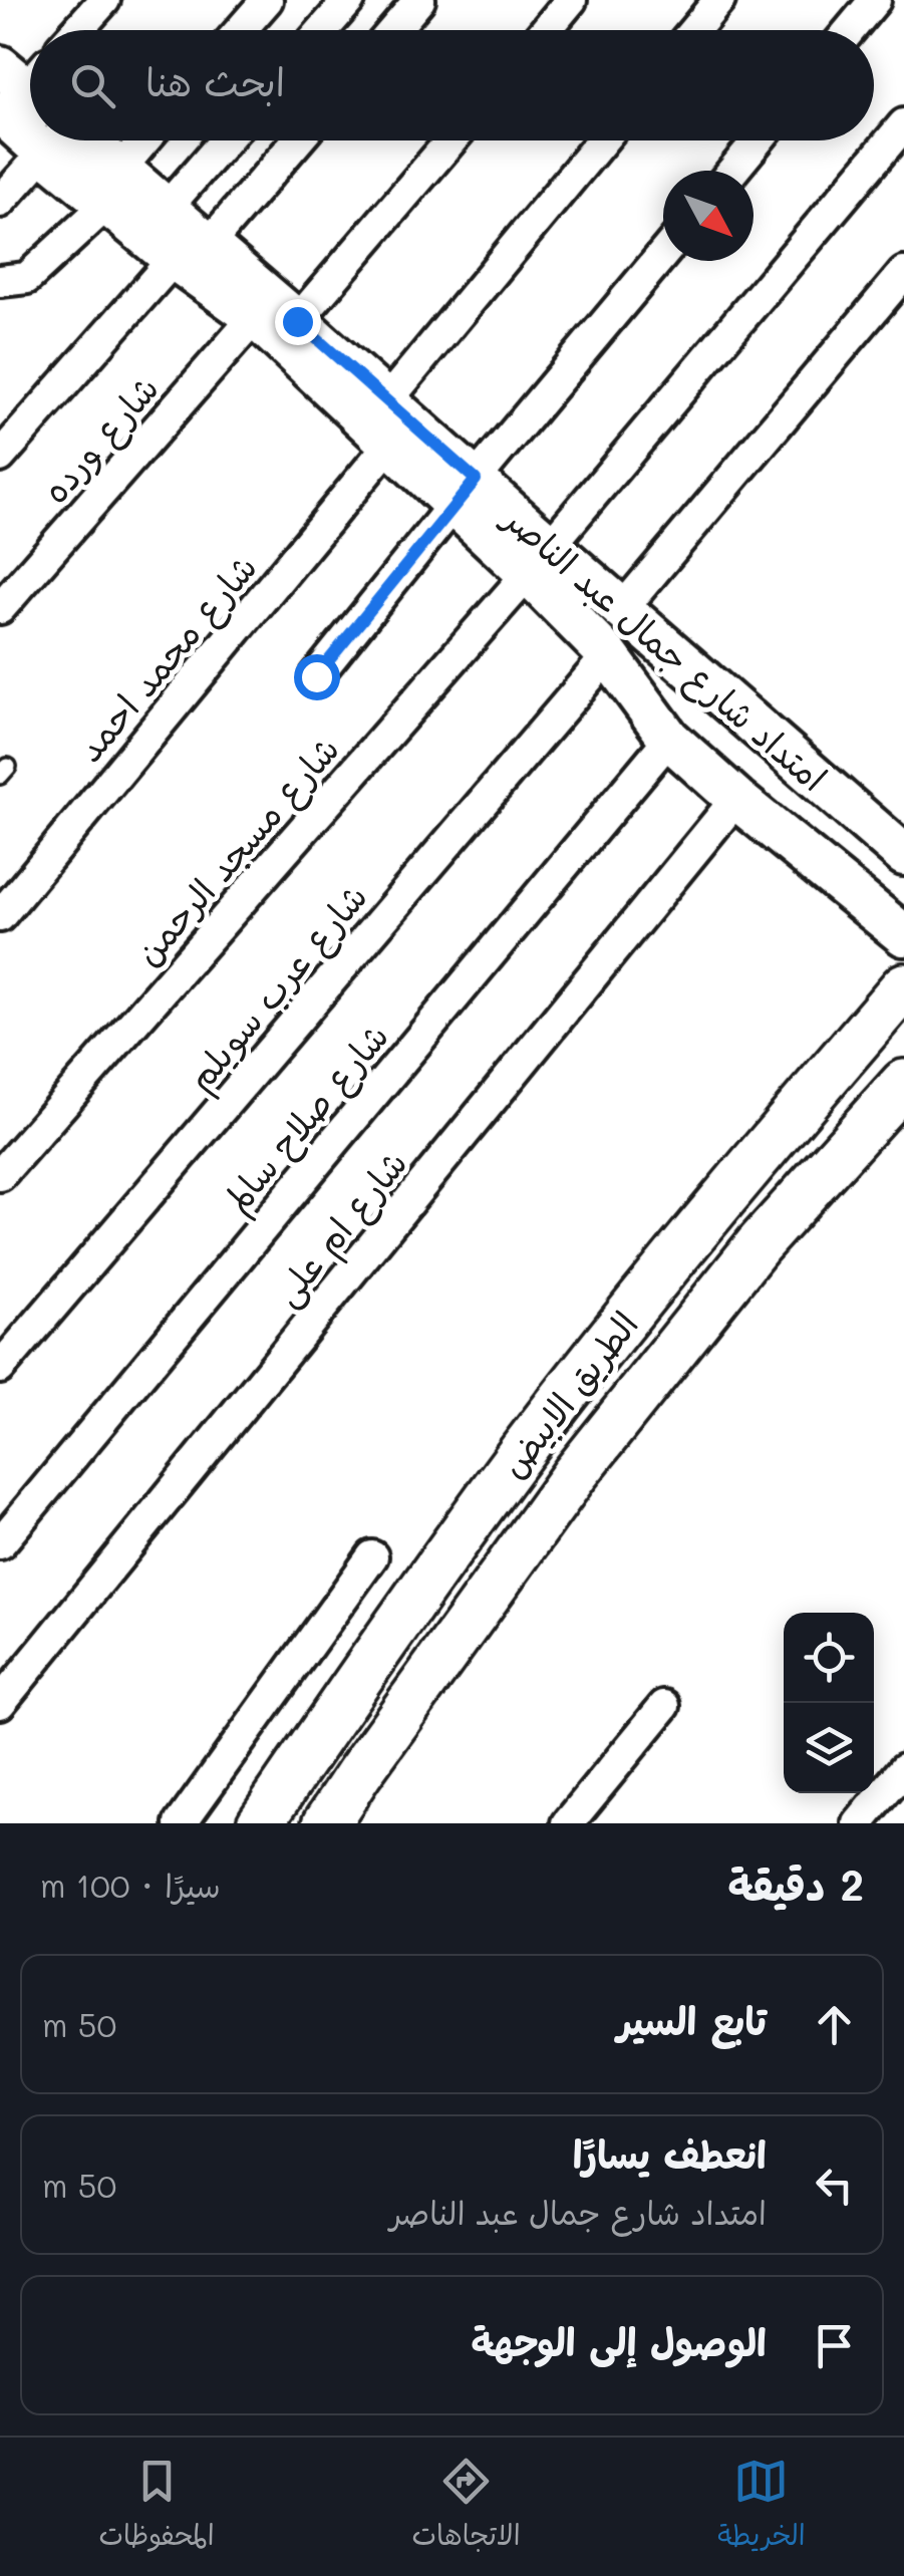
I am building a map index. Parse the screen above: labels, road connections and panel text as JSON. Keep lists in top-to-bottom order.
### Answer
{
  "streets": {
    "main road": ["الطريق الابيض"],
    "street": [
      "شارع ورده",
      "امتداد شارع جمال عبد الناصر",
      "شارع محمد احمد",
      "شارع مسجد الرحمن",
      "شارع عرب سويلم",
      "شارع صلاح سالم",
      "شارع ام على"
    ]
  },
  "crossings": [
    ["شارع ورده", "امتداد شارع جمال عبد الناصر"],
    ["امتداد شارع جمال عبد الناصر", "شارع محمد احمد"],
    ["امتداد شارع جمال عبد الناصر", "شارع مسجد الرحمن"],
    ["امتداد شارع جمال عبد الناصر", "شارع عرب سويلم"],
    ["امتداد شارع جمال عبد الناصر", "شارع صلاح سالم"],
    ["امتداد شارع جمال عبد الناصر", "شارع ام على"]
  ],
  "north": "bottom right",
  "page": {
    "search": "ابحث هنا",
    "heading": ["2 دقيقة", "سيرًا · 100 m"],
    "list": [
      ["تابع السير", "50 m"],
      ["انعطف يسارًا", "امتداد شارع جمال عبد الناصر", "50 m"],
      "الوصول إلى الوجهة"
    ],
    "nav": ["الخريطة", "الاتجاهات", "المحفوظات"]
  }
}
